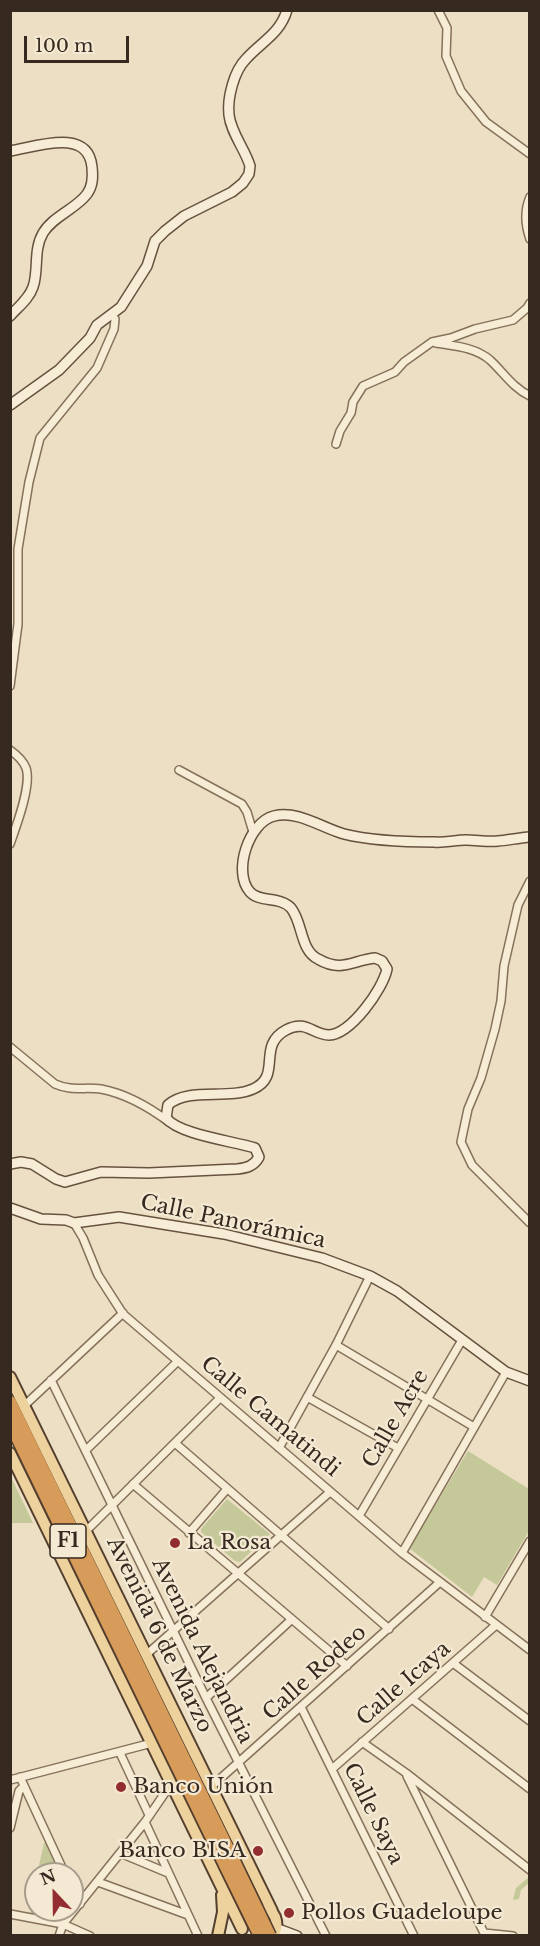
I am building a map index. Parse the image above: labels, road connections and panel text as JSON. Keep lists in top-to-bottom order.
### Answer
{
  "streets": {
    "highway": ["F1", "Avenida 6 de Marzo"],
    "street": [
      "Calle Panorámica",
      "Calle Camatindi",
      "Calle Acre",
      "Avenida Alejandria",
      "Calle Rodeo",
      "Calle Icaya",
      "Calle Saya"
    ]
  },
  "crossings": [
    ["Calle Panorámica", "Calle Camatindi"],
    ["Calle Panorámica", "Calle Acre"],
    ["Calle Camatindi", "Calle Acre"],
    ["Calle Camatindi", "Calle Rodeo"],
    ["Calle Camatindi", "Calle Icaya"],
    ["Avenida 6 de Marzo", "Calle Rodeo"],
    ["Avenida Alejandria", "Calle Rodeo"],
    ["Calle Rodeo", "Calle Saya"],
    ["Calle Icaya", "Calle Saya"]
  ],
  "places": [
    "La Rosa",
    "Banco Unión",
    "Banco BISA",
    "Pollos Guadeloupe"
  ],
  "scale_bar": "100 m",
  "north": "top"
}
